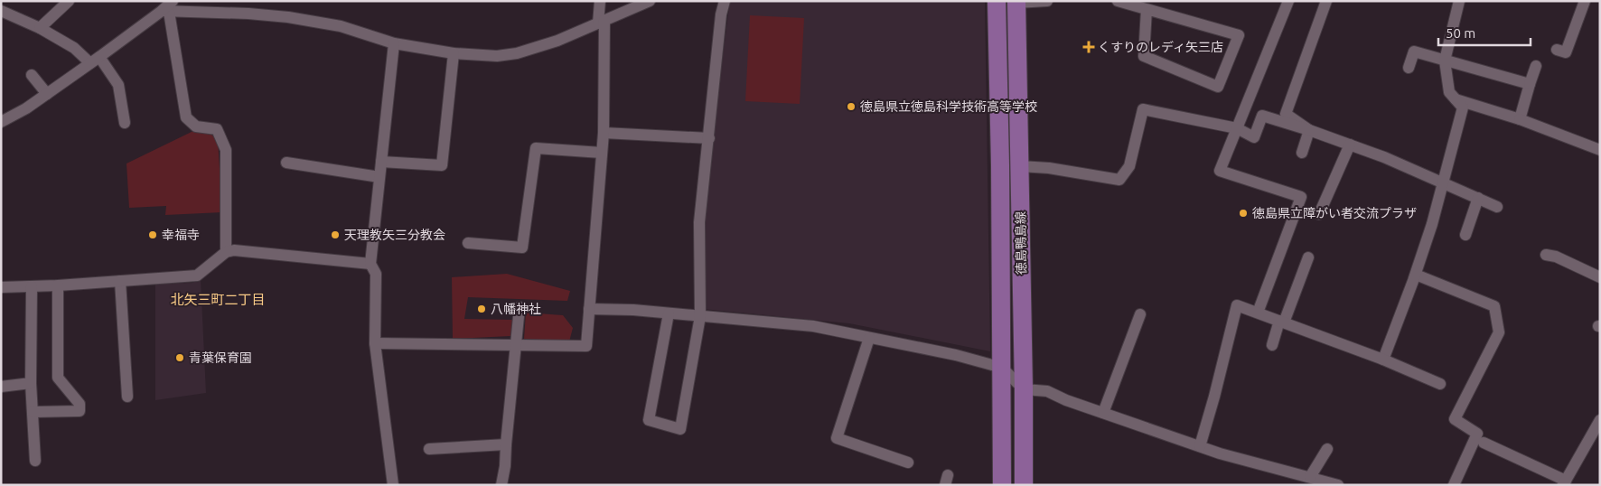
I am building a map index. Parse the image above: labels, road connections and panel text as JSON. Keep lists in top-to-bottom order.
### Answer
{
  "streets": {
    "main road": ["徳島鴨島線"]
  },
  "districts": ["北矢三町二丁目"],
  "places": {
    "health": ["くすりのレディ矢三店"],
    "other": [
      "徳島県立徳島科学技術高等学校",
      "徳島県立障がい者交流プラザ",
      "幸福寺",
      "天理教矢三分教会",
      "八幡神社",
      "青葉保育園"
    ]
  },
  "scale_bar": "50 m"
}
